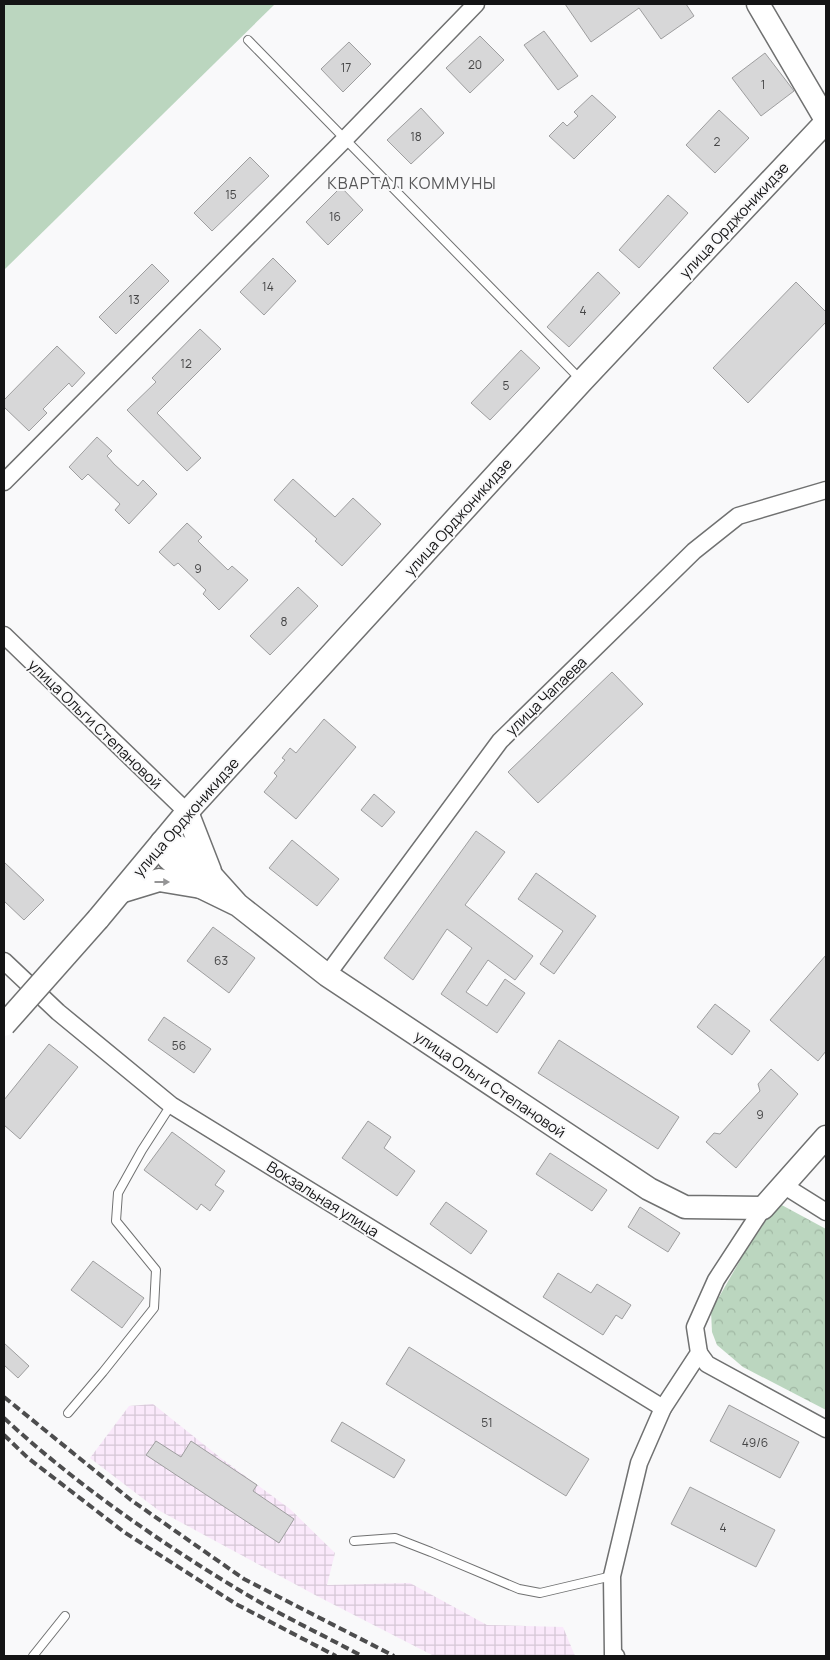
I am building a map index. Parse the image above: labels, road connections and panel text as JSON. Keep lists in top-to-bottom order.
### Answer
{
  "streets": {
    "main road": ["улица Орджоникидзе", "улица Ольги Степановой"],
    "street": ["улица Чапаева", "Вокзальная улица"]
  },
  "crossings": [
    ["улица Орджоникидзе", "улица Ольги Степановой"],
    ["улица Чапаева", "улица Ольги Степановой"]
  ],
  "districts": ["КВАРТАЛ КОММУНЫ"],
  "house_numbers": [
    "20",
    "17",
    "1",
    "18",
    "2",
    "15",
    "16",
    "14",
    "13",
    "4",
    "12",
    "5",
    "9",
    "8",
    "63",
    "56",
    "9",
    "51",
    "49/6",
    "4"
  ]
}
